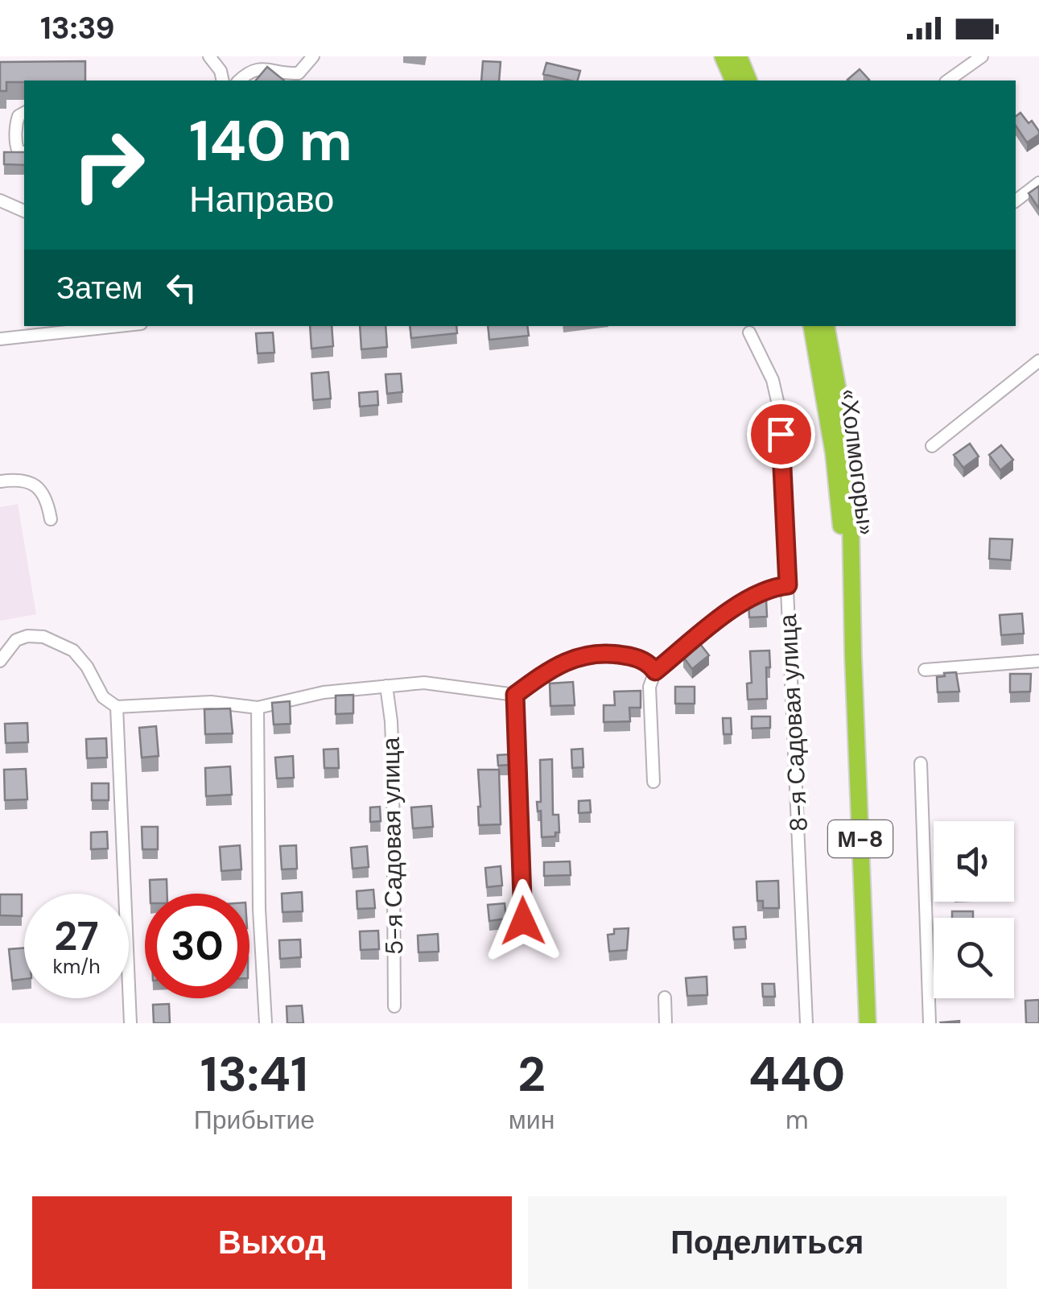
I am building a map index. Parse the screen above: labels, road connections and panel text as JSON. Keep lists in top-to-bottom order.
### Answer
{
  "streets": {
    "highway": ["«Холмогоры»", "М-8"],
    "street": ["8-я Садовая улица", "5-я Садовая улица"]
  },
  "page": {
    "status": "13:39",
    "turn": ["140 m", "Направо"],
    "then": "Затем",
    "speed": "27 km/h",
    "limit": "30",
    "eta": [
      "13:41",
      "Прибытие",
      "2",
      "мин",
      "440",
      "m"
    ],
    "buttons": ["Выход", "Поделиться"]
  }
}
